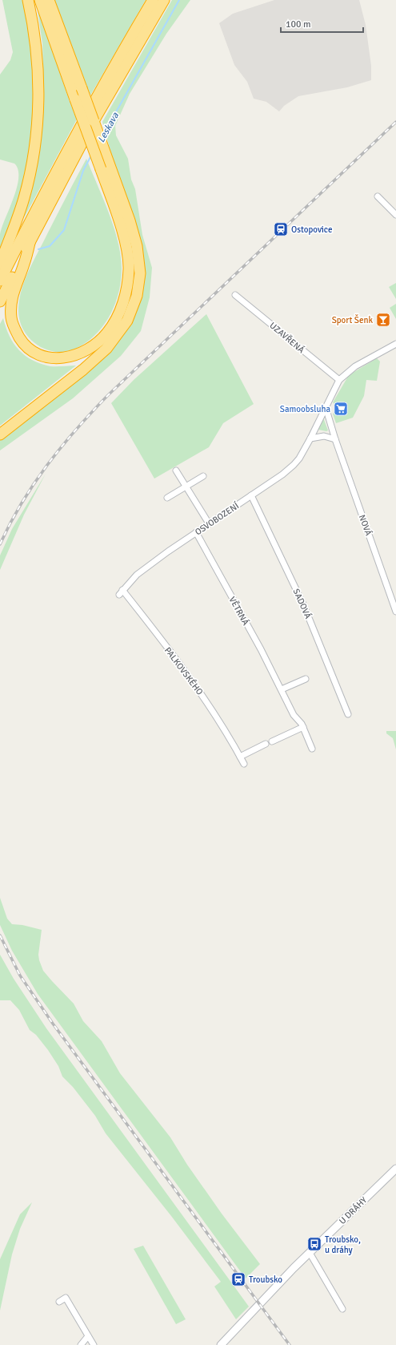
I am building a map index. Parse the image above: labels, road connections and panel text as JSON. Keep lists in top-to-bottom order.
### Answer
{
  "streets": {
    "street": [
      "UZAVŘENÁ",
      "OSVOBOZENÍ",
      "NOVÁ",
      "SADOVÁ",
      "VĚTRNÁ",
      "PALKOVSKÉHO",
      "U DRÁHY"
    ]
  },
  "crossings": [
    ["UZAVŘENÁ", "OSVOBOZENÍ"],
    ["OSVOBOZENÍ", "NOVÁ"],
    ["OSVOBOZENÍ", "SADOVÁ"],
    ["OSVOBOZENÍ", "VĚTRNÁ"],
    ["OSVOBOZENÍ", "PALKOVSKÉHO"]
  ],
  "water": ["Leskava"],
  "places": {
    "station": ["Ostopovice", "Troubsko"],
    "bar": ["Sport Šenk"],
    "supermarket": ["Samoobsluha"],
    "bus stop": ["Troubsko, u dráhy"]
  },
  "scale_bar": "100 m"
}
